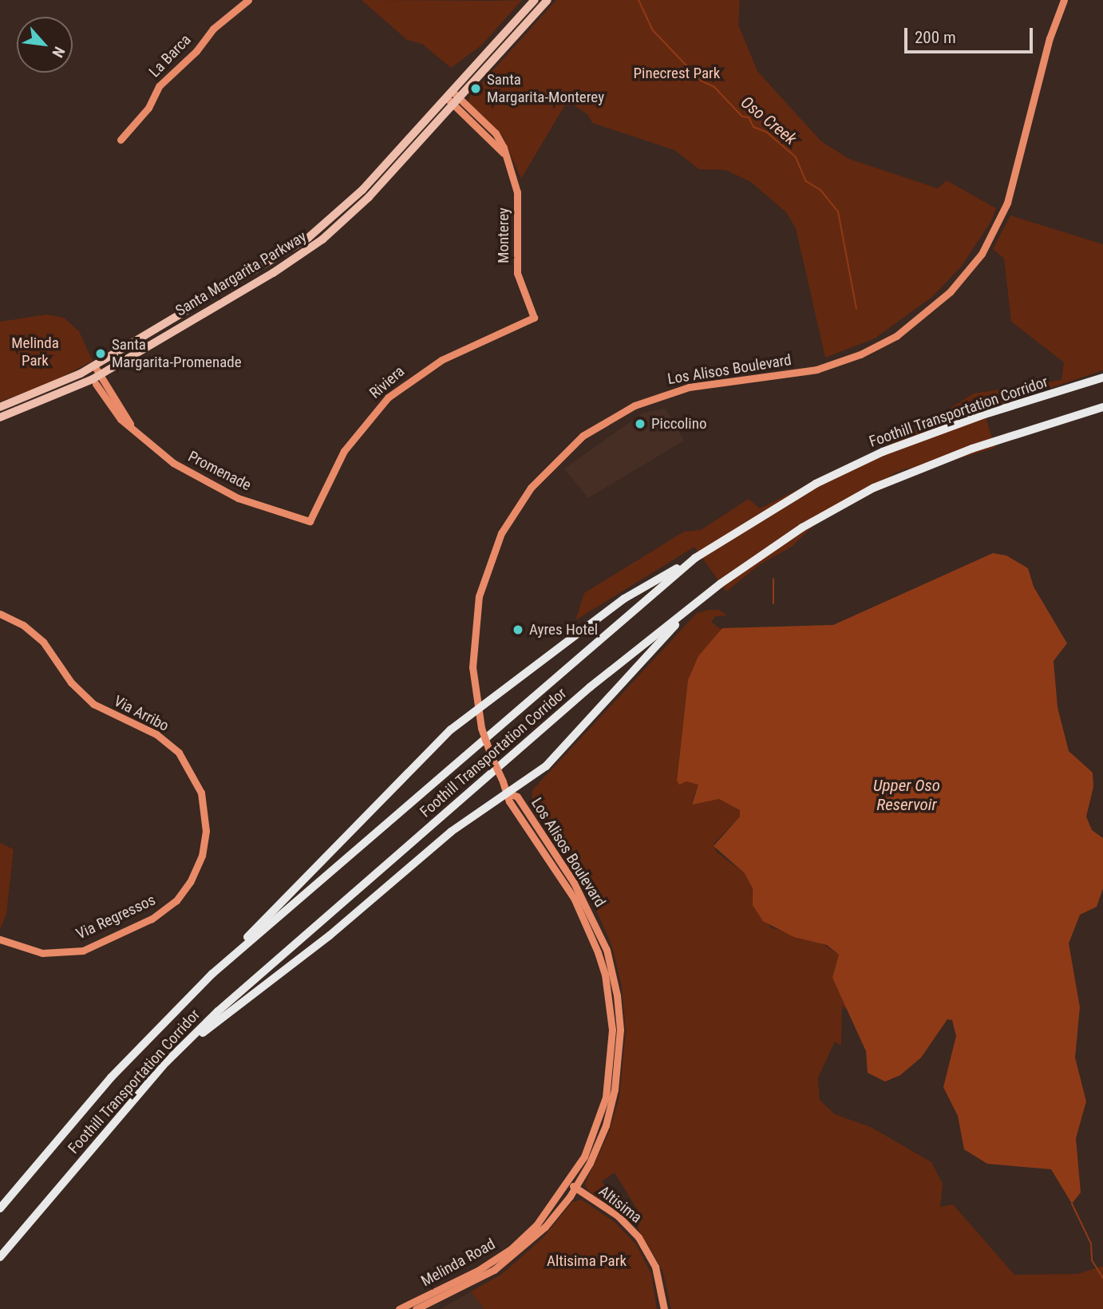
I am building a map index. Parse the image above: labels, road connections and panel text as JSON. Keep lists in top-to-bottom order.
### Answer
{
  "streets": {
    "highway": ["Foothill Transportation Corridor"],
    "main road": [
      "La Barca",
      "Monterey",
      "Santa Margarita Parkway",
      "Los Alisos Boulevard",
      "Riviera",
      "Promenade",
      "Via Arribo",
      "Via Regressos",
      "Altisima",
      "Melinda Road"
    ]
  },
  "crossings": [
    ["Monterey", "Santa Margarita Parkway"],
    ["Monterey", "Riviera"],
    ["Santa Margarita Parkway", "Promenade"],
    ["Los Alisos Boulevard", "Altisima"],
    ["Los Alisos Boulevard", "Melinda Road"],
    ["Riviera", "Promenade"],
    ["Via Arribo", "Via Regressos"],
    ["Altisima", "Melinda Road"]
  ],
  "water": ["Oso Creek", "Upper Oso Reservoir"],
  "parks": ["Pinecrest Park", "Melinda Park", "Altisima Park"],
  "places": [
    "Santa Margarita-Monterey",
    "Santa Margarita-Promenade",
    "Piccolino",
    "Ayres Hotel"
  ],
  "scale_bar": "200 m",
  "north": "bottom right"
}
